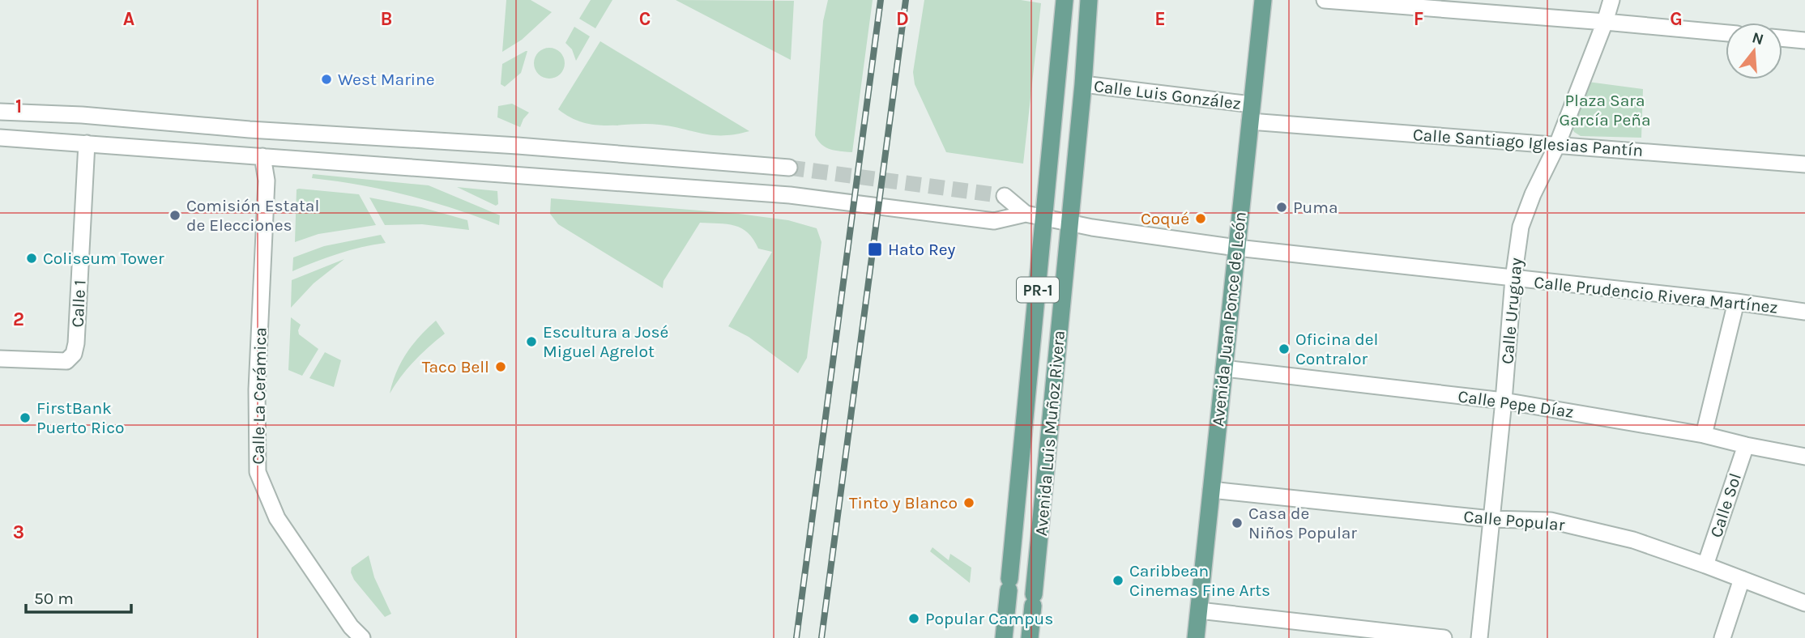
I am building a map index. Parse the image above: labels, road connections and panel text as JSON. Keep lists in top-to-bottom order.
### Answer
{
  "streets": {
    "main road": ["PR-1", "Avenida Juan Ponce de León", "Avenida Luis Muñoz Rivera"],
    "street": [
      "Calle Luis González",
      "Calle Santiago Iglesias Pantín",
      "Calle Prudencio Rivera Martínez",
      "Calle 1",
      "Calle Uruguay",
      "Calle La Cerámica",
      "Calle Pepe Díaz",
      "Calle Sol",
      "Calle Popular"
    ]
  },
  "crossings": [
    ["Calle Luis González", "Calle Santiago Iglesias Pantín"],
    ["Calle Luis González", "Avenida Juan Ponce de León"],
    ["Calle Luis González", "Avenida Luis Muñoz Rivera"],
    ["Calle Santiago Iglesias Pantín", "Calle Uruguay"],
    ["Calle Santiago Iglesias Pantín", "Avenida Juan Ponce de León"],
    ["Calle Prudencio Rivera Martínez", "Calle Uruguay"],
    ["Calle Prudencio Rivera Martínez", "Avenida Juan Ponce de León"],
    ["Calle Prudencio Rivera Martínez", "Avenida Luis Muñoz Rivera"],
    ["Calle Uruguay", "Calle Pepe Díaz"],
    ["Calle Uruguay", "Calle Popular"],
    ["Avenida Juan Ponce de León", "Calle Pepe Díaz"],
    ["Avenida Juan Ponce de León", "Calle Popular"],
    ["Calle Pepe Díaz", "Calle Sol"],
    ["Calle Sol", "Calle Popular"]
  ],
  "parks": ["Plaza Sara García Peña"],
  "places": {
    "other": [
      "West Marine",
      "Puma",
      "Comisión Estatal de Elecciones",
      "Coqué",
      "Coliseum Tower",
      "Escultura a José Miguel Agrelot",
      "Oficina del Contralor",
      "Taco Bell",
      "FirstBank Puerto Rico",
      "Tinto y Blanco",
      "Casa de Niños Popular",
      "Caribbean Cinemas Fine Arts",
      "Popular Campus"
    ],
    "transit": ["Hato Rey"]
  },
  "scale_bar": "50 m",
  "north": "top",
  "grid": {
    "columns": [
      "A",
      "B",
      "C",
      "D",
      "E",
      "F",
      "G"
    ],
    "rows": ["1", "2", "3"]
  }
}
